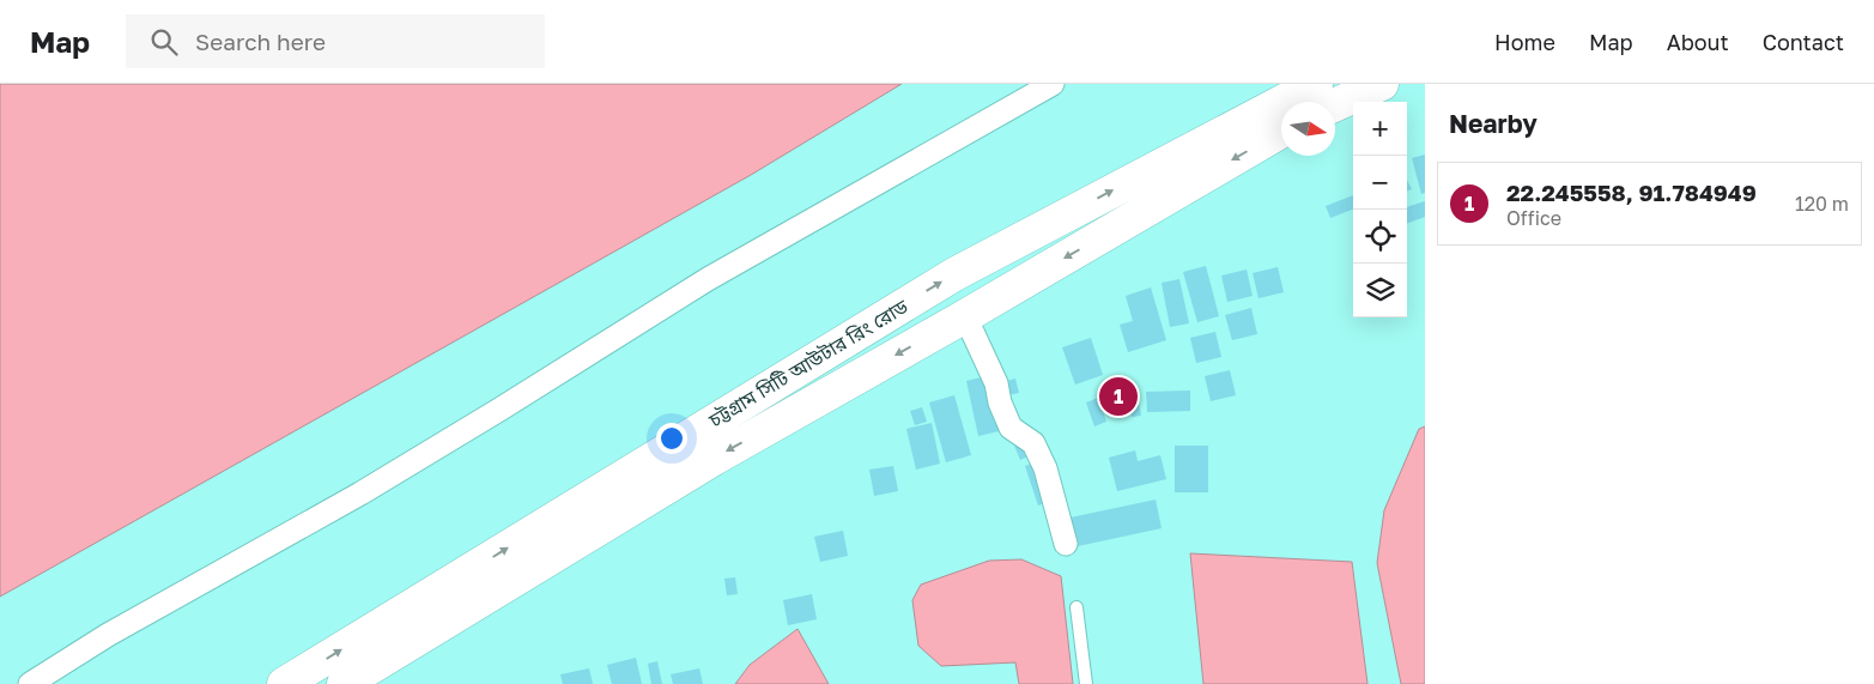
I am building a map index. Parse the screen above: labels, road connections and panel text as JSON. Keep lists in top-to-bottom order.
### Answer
{
  "streets": {
    "main road": ["চট্টগ্রাম সিটি আউটার রিং রোড"]
  },
  "north": "right",
  "page": {
    "header": "Map",
    "search": "Search here",
    "nav": [
      "Home",
      "Map",
      "About",
      "Contact"
    ],
    "heading": "Nearby",
    "map_buttons": ["+", "−"],
    "list": [
      {
        "mark": "1",
        "name": "22.245558, 91.784949",
        "note": "Office",
        "value": "120 m"
      }
    ],
    "pins": "1"
  }
}
